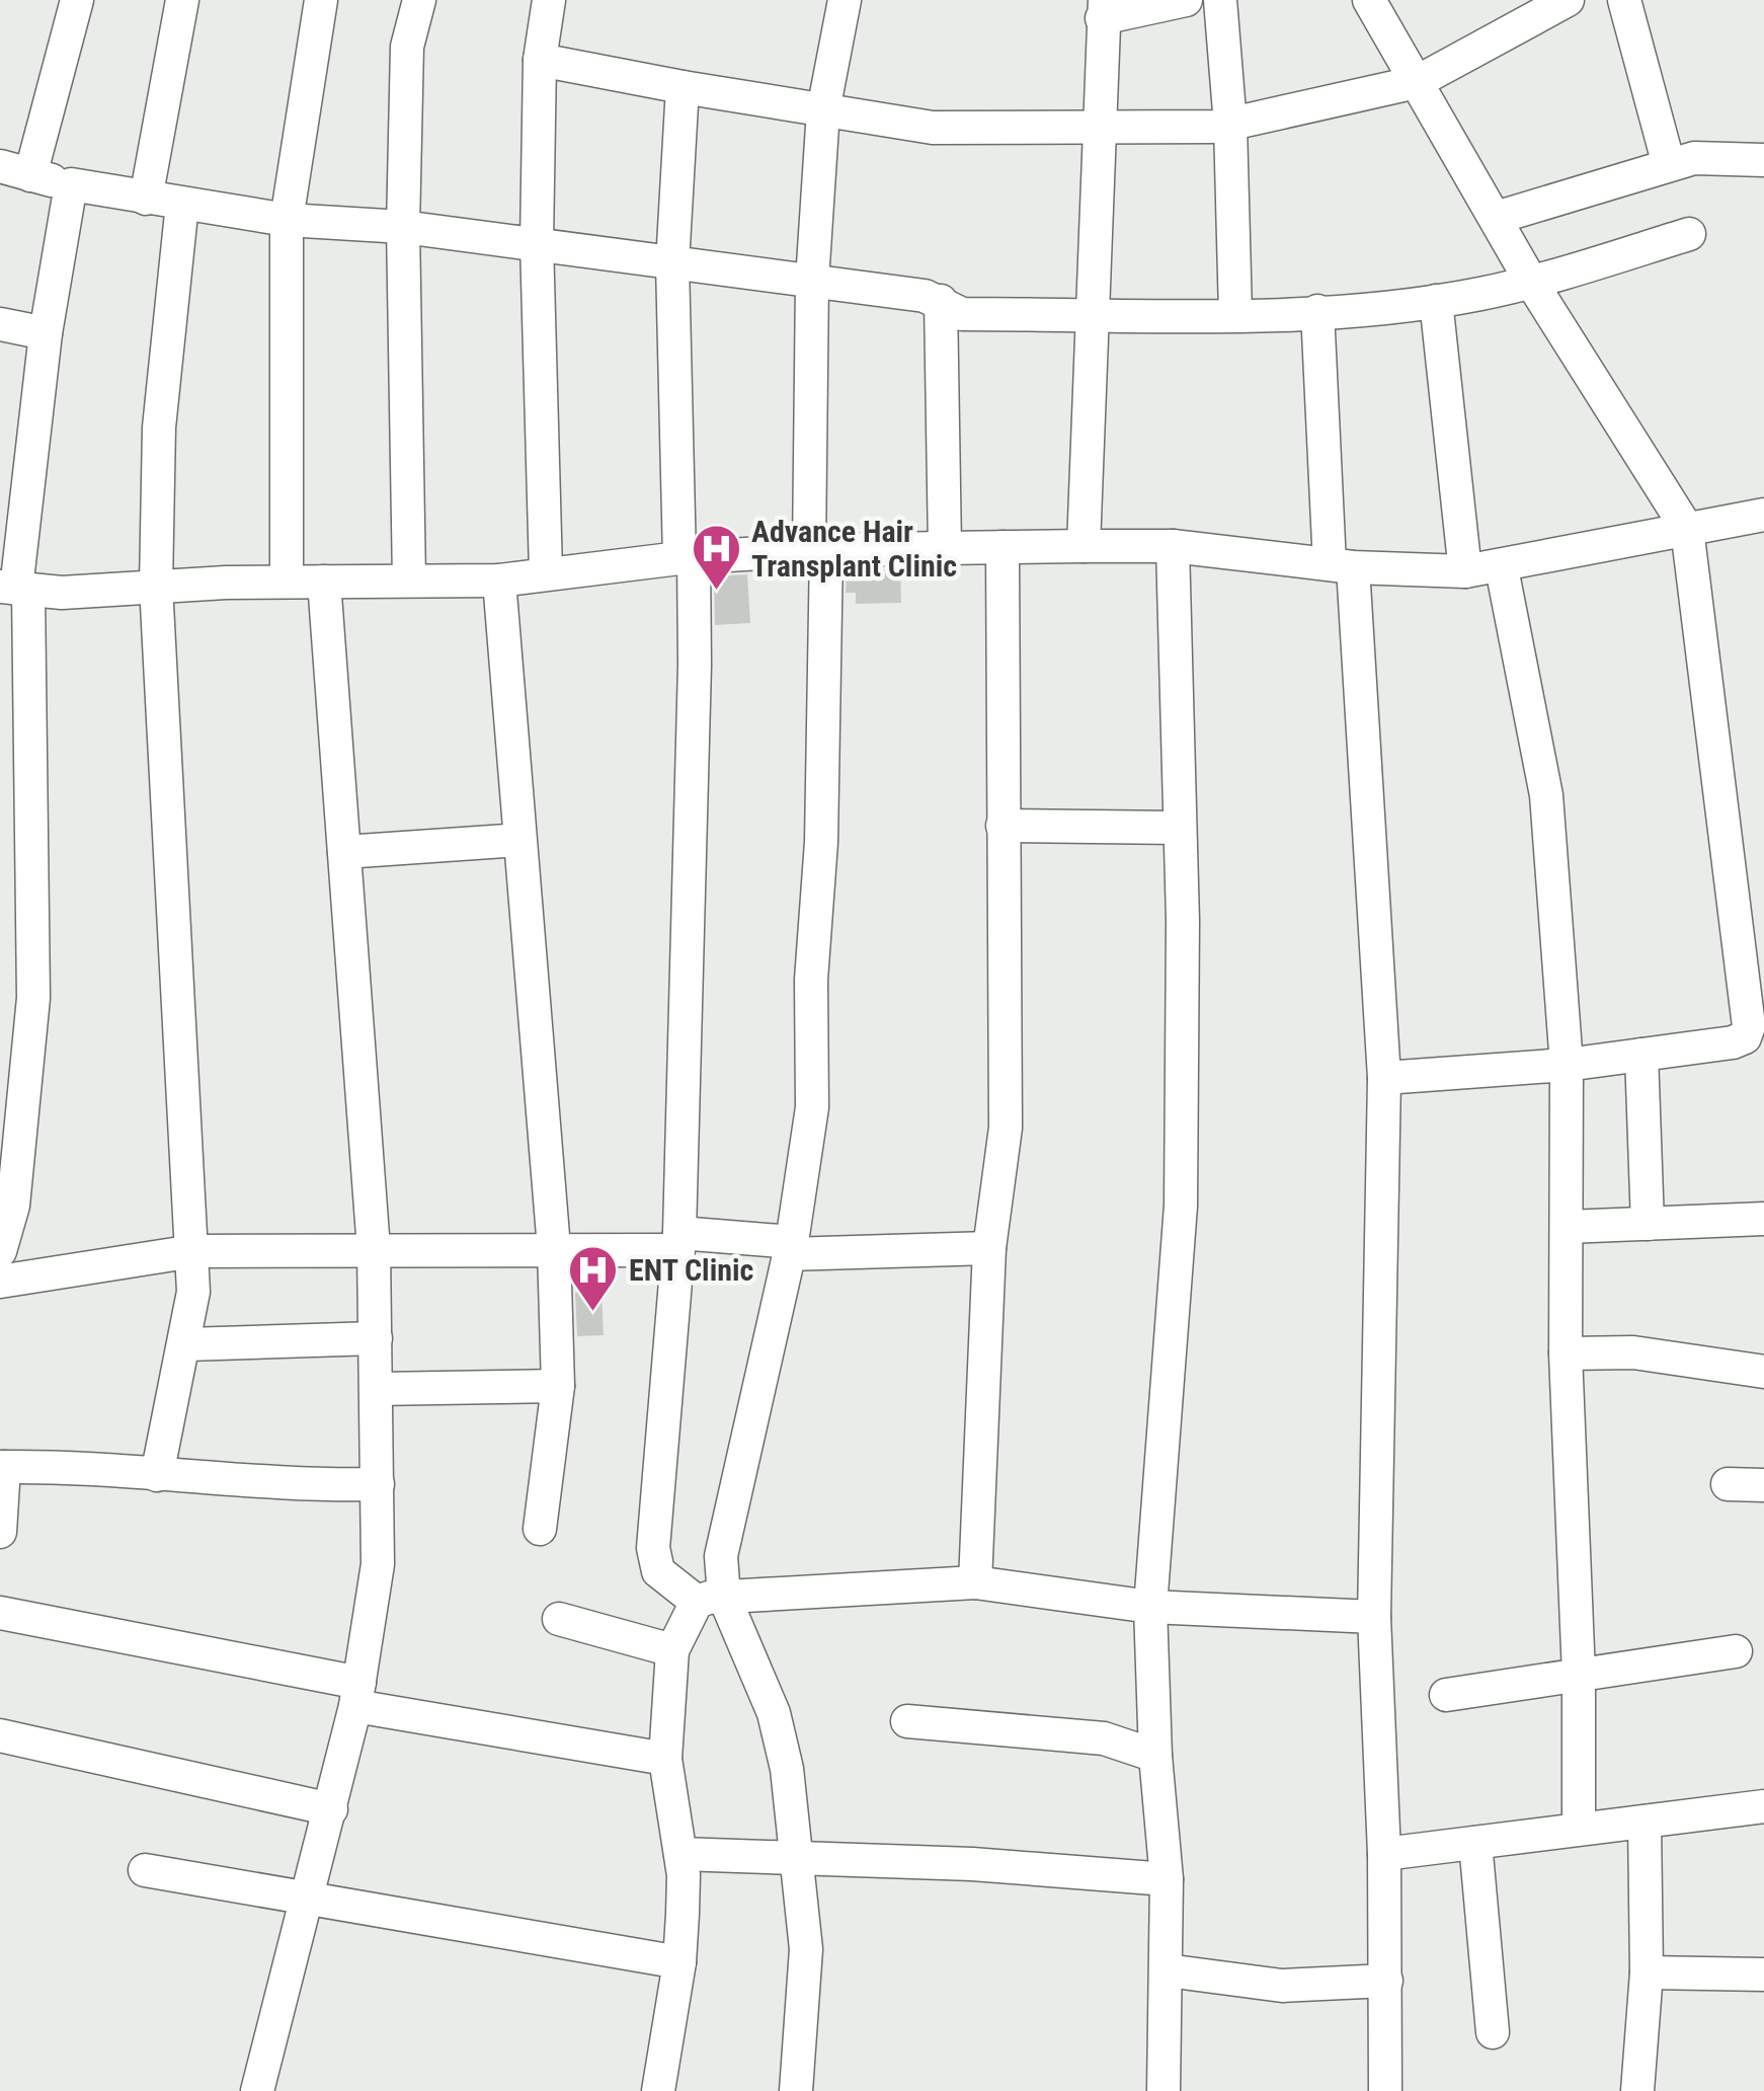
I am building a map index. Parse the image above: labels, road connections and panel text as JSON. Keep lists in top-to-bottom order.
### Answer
{
  "places": {
    "hospital": ["Advance Hair Transplant Clinic", "ENT Clinic"]
  }
}
